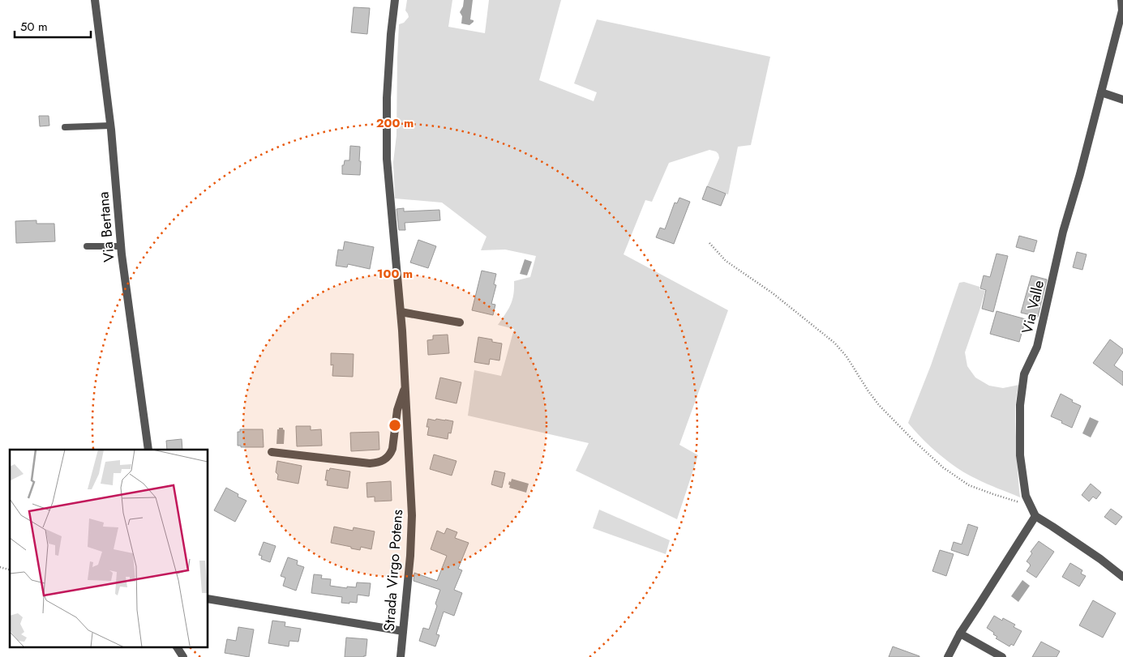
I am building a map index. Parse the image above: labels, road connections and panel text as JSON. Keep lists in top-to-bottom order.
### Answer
{
  "streets": {
    "street": ["Via Bertana", "Via Valle", "Strada Virgo Potens"]
  },
  "scale_bar": "50 m",
  "rings": ["200 m", "100 m"]
}
